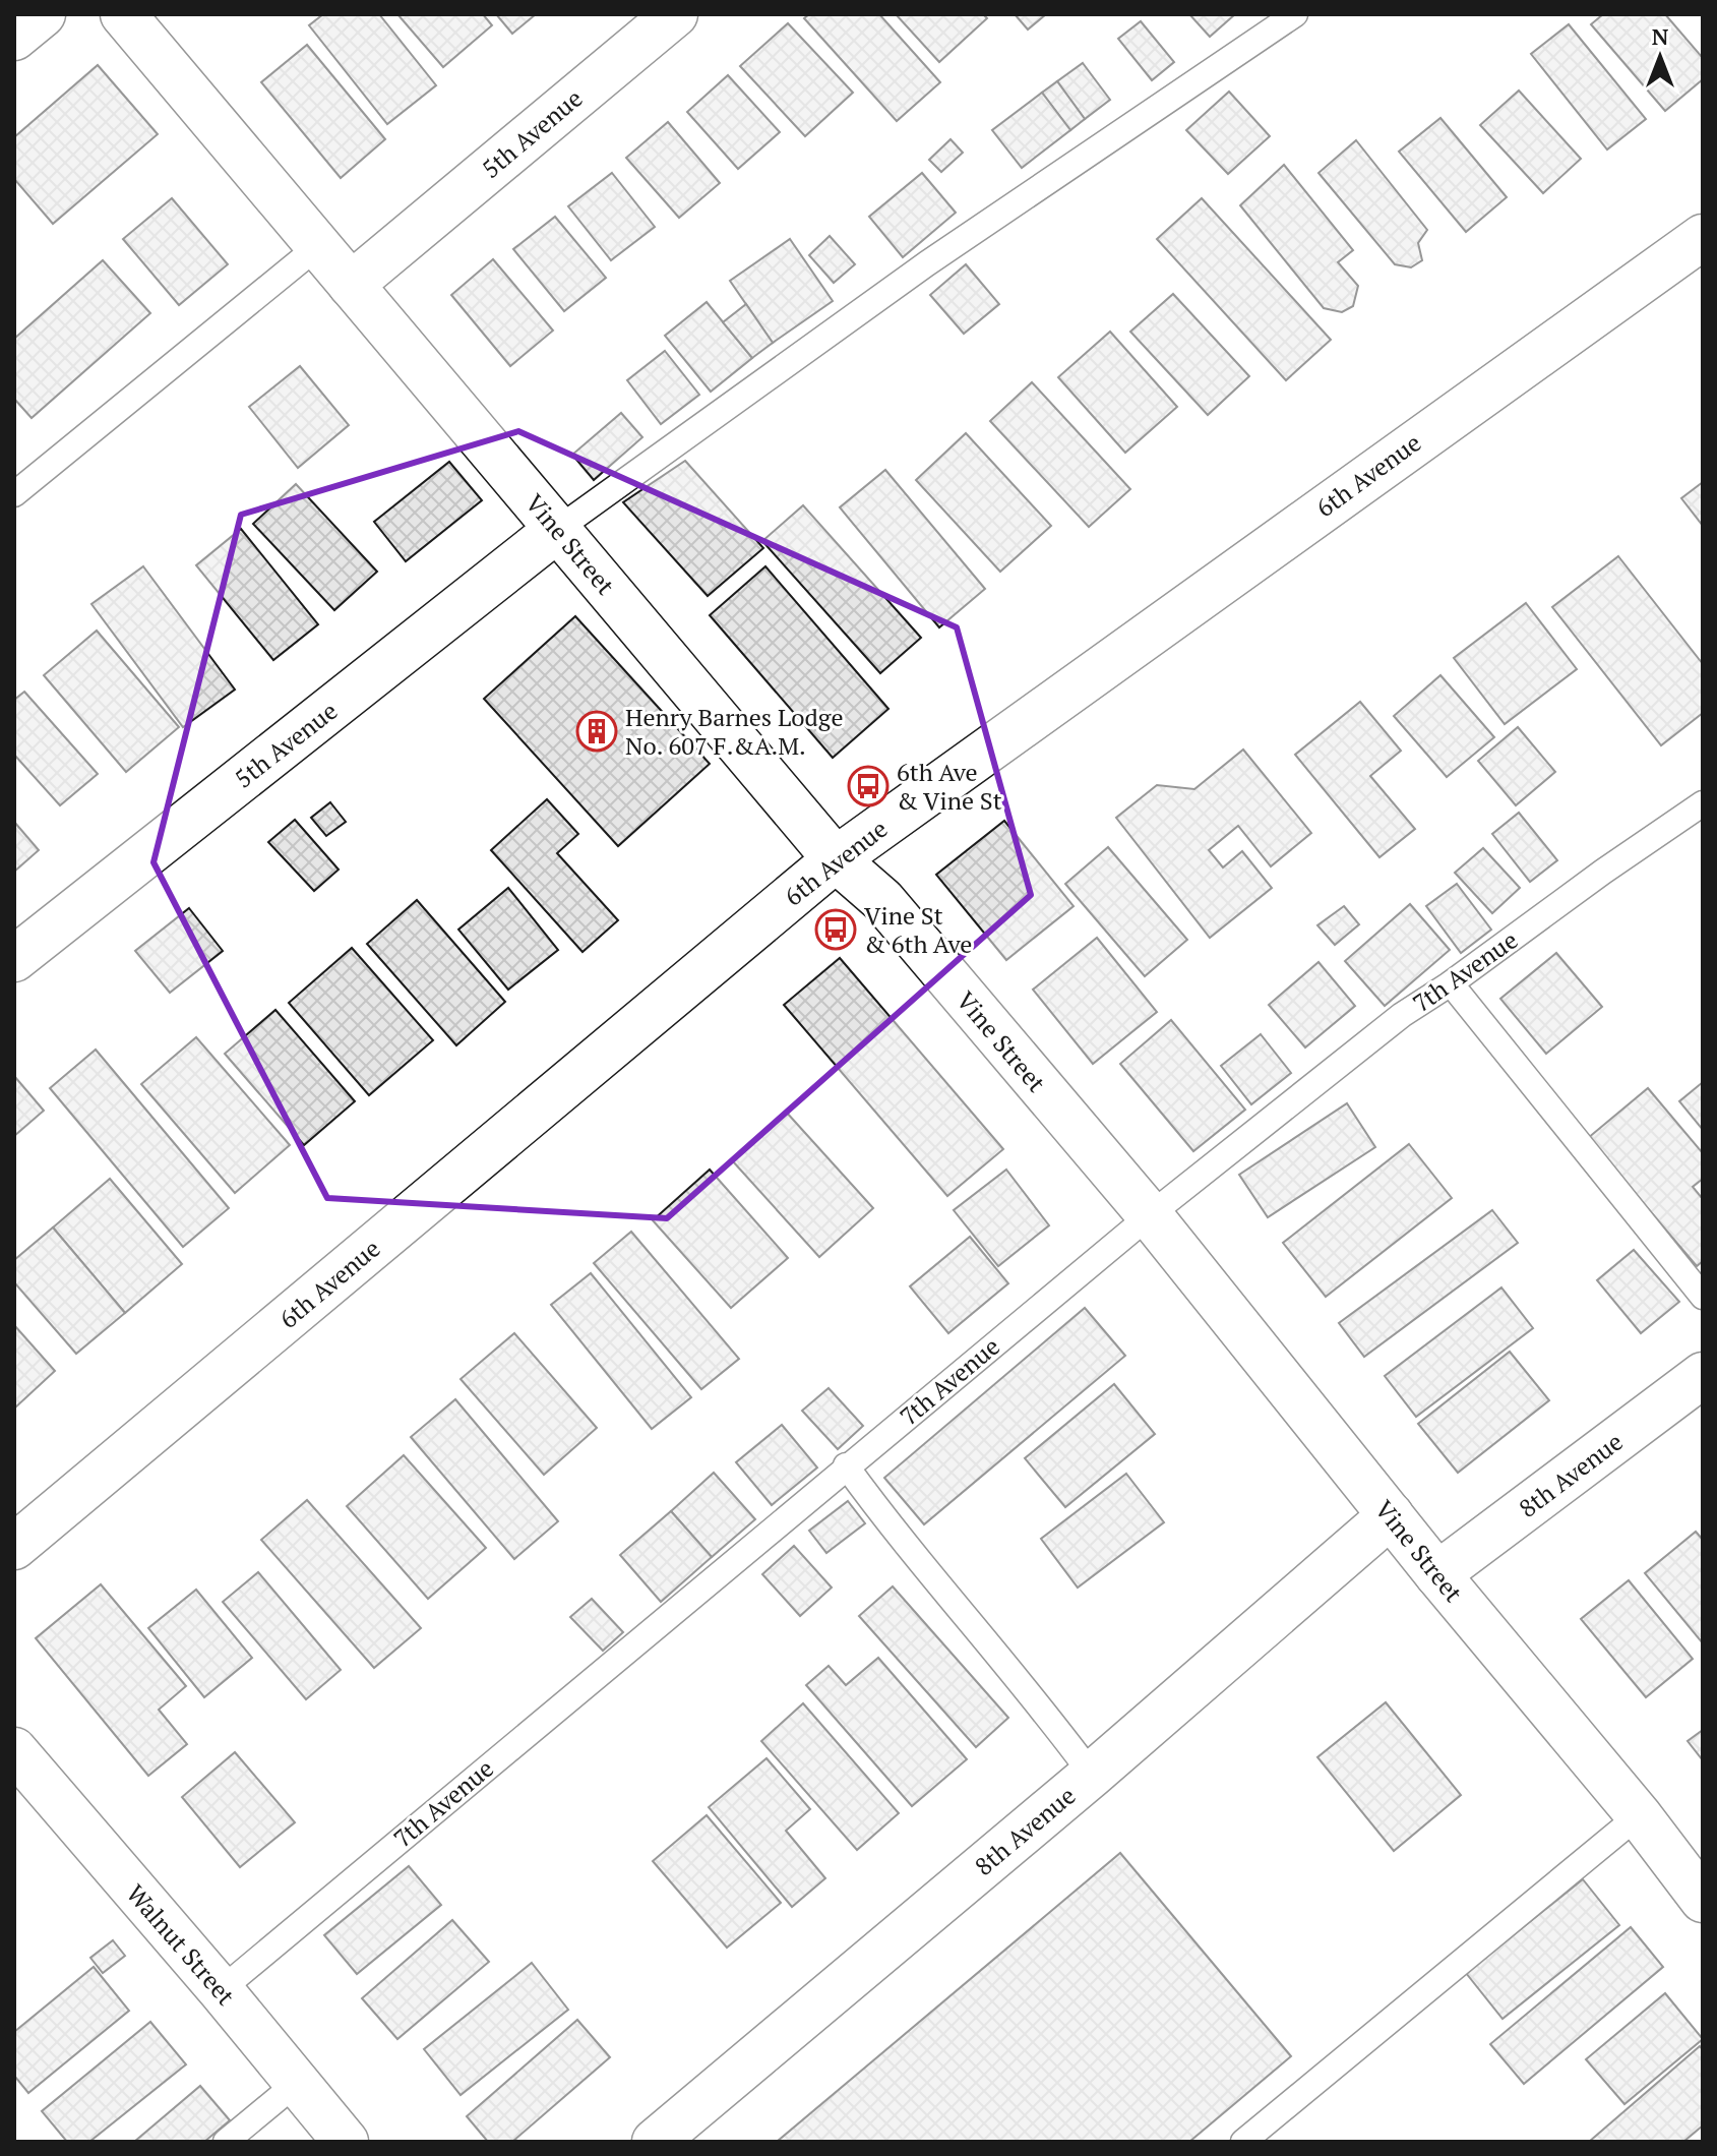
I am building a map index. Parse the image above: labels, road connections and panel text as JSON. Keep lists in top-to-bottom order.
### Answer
{
  "streets": {
    "street": [
      "5th Avenue",
      "6th Avenue",
      "Vine Street",
      "8th Avenue",
      "Walnut Street"
    ],
    "lane": ["7th Avenue"]
  },
  "crossings": [
    ["5th Avenue", "Vine Street"],
    ["6th Avenue", "Vine Street"],
    ["Vine Street", "7th Avenue"],
    ["Vine Street", "8th Avenue"],
    ["7th Avenue", "Walnut Street"]
  ],
  "places": {
    "building": ["Henry Barnes Lodge No. 607 F.&A.M."],
    "bus stop": ["6th Ave & Vine St", "Vine St & 6th Ave"]
  },
  "north": "top"
}
